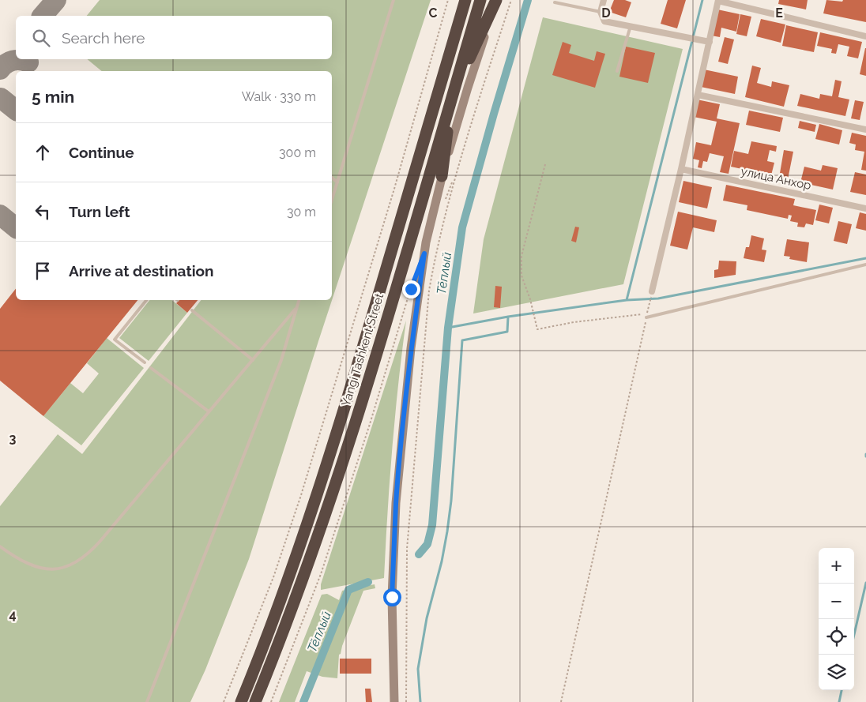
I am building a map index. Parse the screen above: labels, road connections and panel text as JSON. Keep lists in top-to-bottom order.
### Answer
{
  "streets": {
    "highway": ["Yangi Tashkent Street"],
    "street": ["улица Анхор"]
  },
  "water": ["Тёплый"],
  "page": {
    "search": "Search here",
    "heading": ["5 min", "Walk · 330 m"],
    "list": [
      ["Continue", "300 m"],
      ["Turn left", "30 m"],
      "Arrive at destination"
    ],
    "map_buttons": ["+", "−"]
  },
  "grid": {
    "columns": ["C", "D", "E"],
    "rows": ["3", "4"]
  }
}
